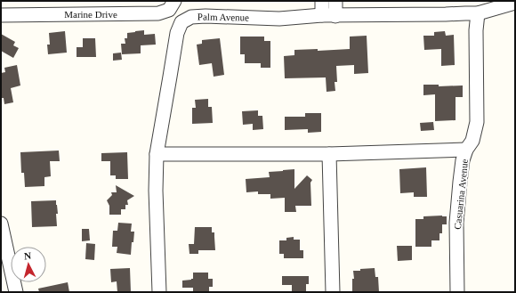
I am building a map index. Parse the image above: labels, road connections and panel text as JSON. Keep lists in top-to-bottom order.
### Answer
{
  "streets": {
    "street": ["Marine Drive", "Palm Avenue", "Casuarina Avenue"]
  },
  "crossings": [
    ["Palm Avenue", "Casuarina Avenue"]
  ],
  "north": "top"
}
